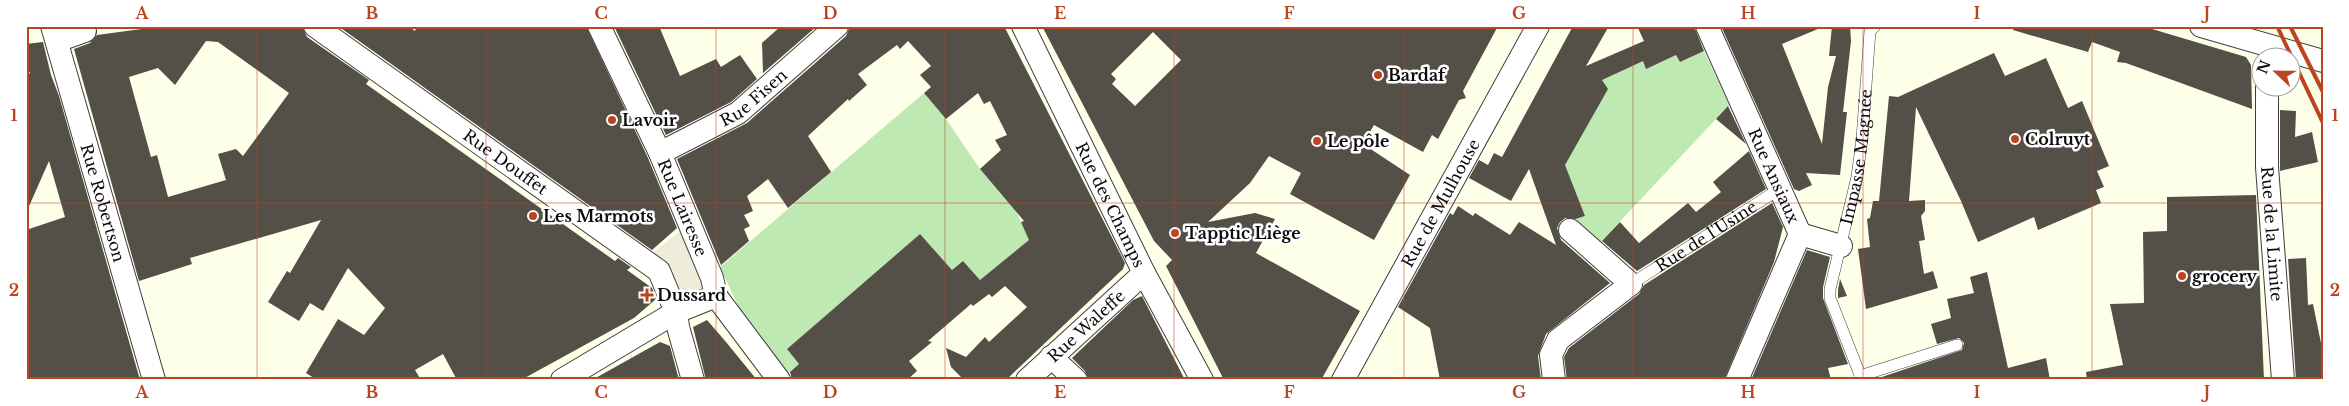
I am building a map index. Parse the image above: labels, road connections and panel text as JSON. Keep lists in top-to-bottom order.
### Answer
{
  "streets": {
    "street": [
      "Rue Fisen",
      "Impasse Magnée",
      "Rue Douffet",
      "Rue Ansiaux",
      "Rue Robertson",
      "Rue de Mulhouse",
      "Rue des Champs",
      "Rue Lairesse",
      "Rue de la Limite",
      "Rue de l'Usine",
      "Rue Waleffe"
    ]
  },
  "crossings": [
    ["Rue Fisen", "Rue Lairesse"],
    ["Impasse Magnée", "Rue Ansiaux"],
    ["Rue Ansiaux", "Rue de l'Usine"],
    ["Rue des Champs", "Rue Waleffe"]
  ],
  "places": {
    "other": [
      "Bardaf",
      "Lavoir",
      "Colruyt",
      "Le pôle",
      "Les Marmots",
      "Tapptic Liège",
      "grocery"
    ],
    "health": ["Dussard"]
  },
  "north": "left",
  "grid": {
    "columns": [
      "A",
      "B",
      "C",
      "D",
      "E",
      "F",
      "G",
      "H",
      "I",
      "J"
    ],
    "rows": ["1", "2"]
  }
}
